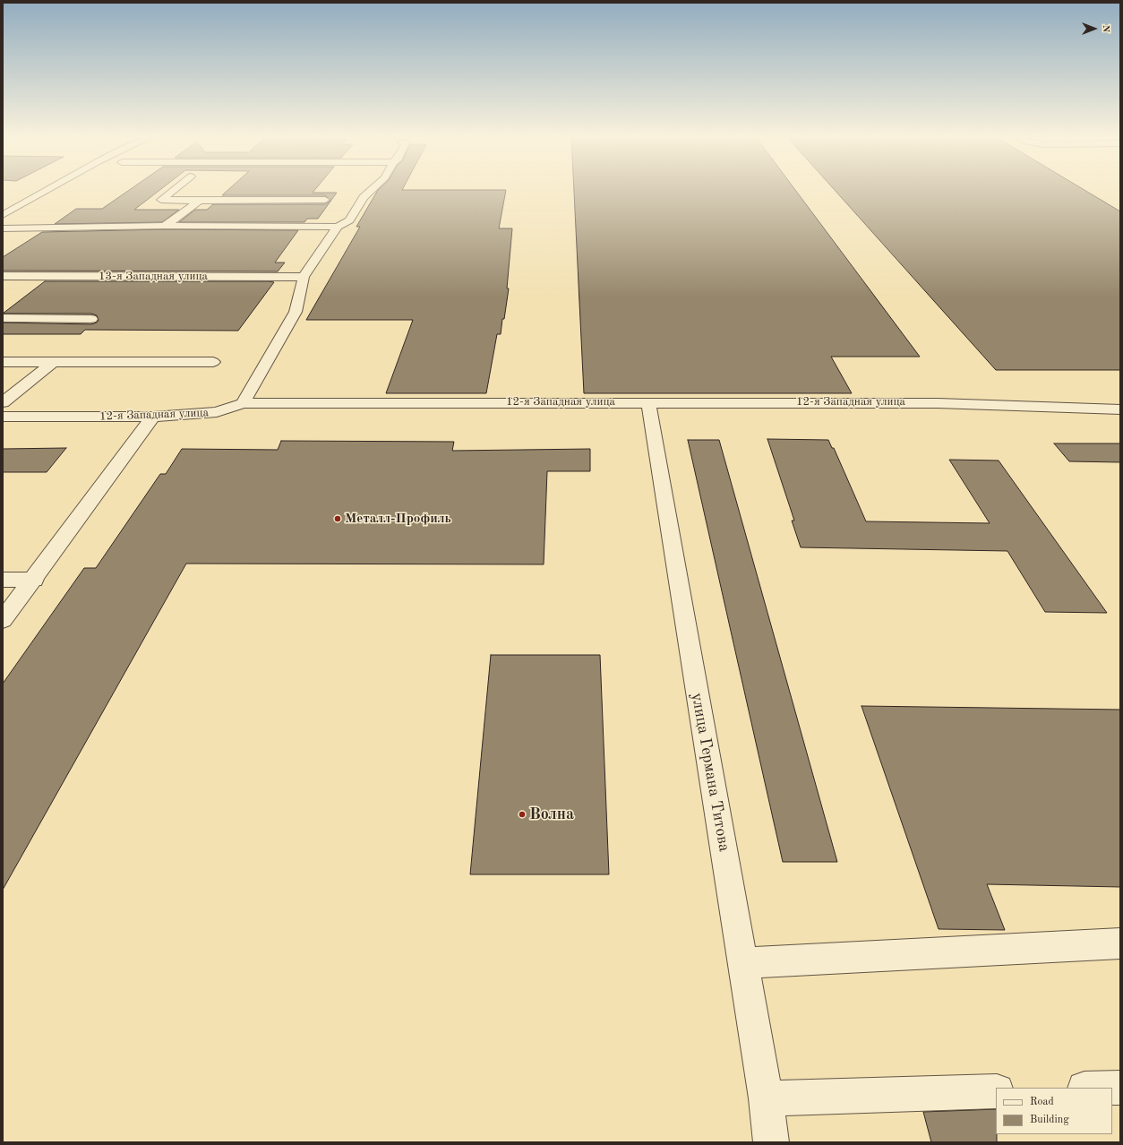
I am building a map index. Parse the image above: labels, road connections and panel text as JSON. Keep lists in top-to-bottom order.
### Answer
{
  "streets": {
    "street": ["13-я Западная улица", "12-я Западная улица", "улица Германа Титова"]
  },
  "crossings": [
    ["12-я Западная улица", "улица Германа Титова"]
  ],
  "places": ["Металл-Профиль", "Волна"],
  "legend": ["Road", "Building"],
  "north": "right"
}
